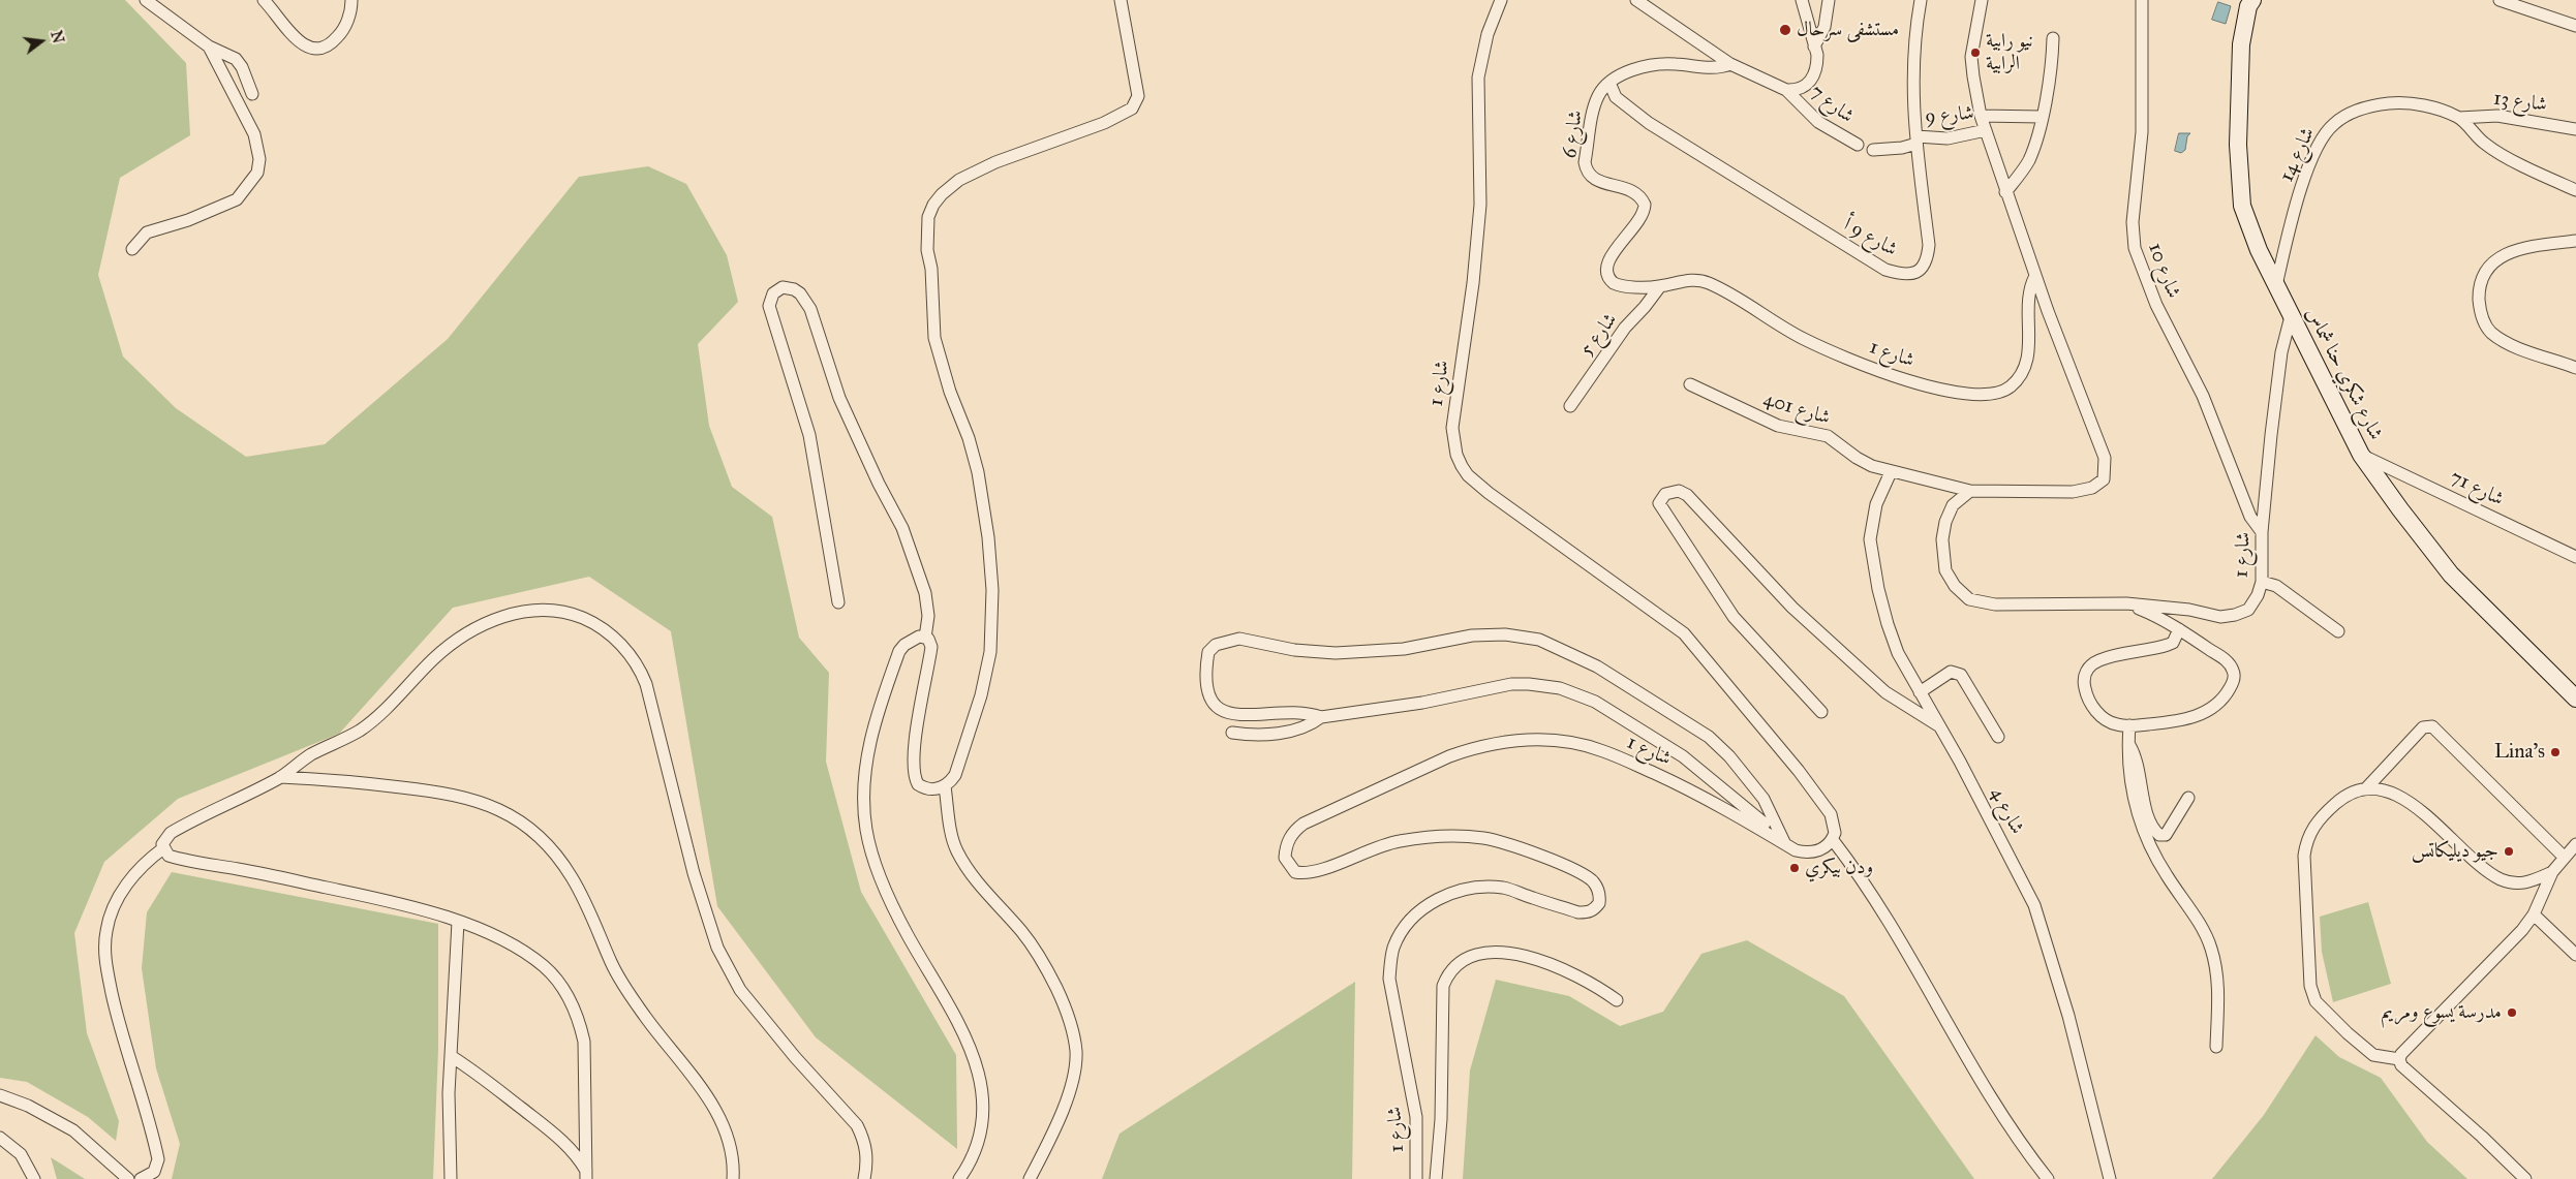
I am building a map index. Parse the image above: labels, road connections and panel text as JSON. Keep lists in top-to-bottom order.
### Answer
{
  "streets": {
    "street": [
      "شارع 13",
      "شارع 7",
      "شارع 9",
      "شارع 6",
      "شارع 14",
      "شارع 9 أ",
      "شارع 10",
      "شارع 5",
      "شارع 1",
      "شارع شكري حنا شماس",
      "شارع 401",
      "شارع 71",
      "شارع 4"
    ]
  },
  "crossings": [
    ["شارع 13", "شارع 14"],
    ["شارع 9", "شارع 9 أ"],
    ["شارع 6", "شارع 9 أ"],
    ["شارع 6", "شارع 5"],
    ["شارع 6", "شارع 1"],
    ["شارع 14", "شارع شكري حنا شماس"],
    ["شارع 10", "شارع 1"],
    ["شارع 5", "شارع 1"],
    ["شارع 1", "شارع شكري حنا شماس"],
    ["شارع 1", "شارع 401"],
    ["شارع شكري حنا شماس", "شارع 71"],
    ["شارع 401", "شارع 4"]
  ],
  "places": [
    "مستشفى سرحال",
    "نيو رابية الرابية",
    "Lina's",
    "جيو ديليكاتس",
    "ودن بيكري",
    "مدرسة يسوع ومريم"
  ],
  "north": "right"
}
